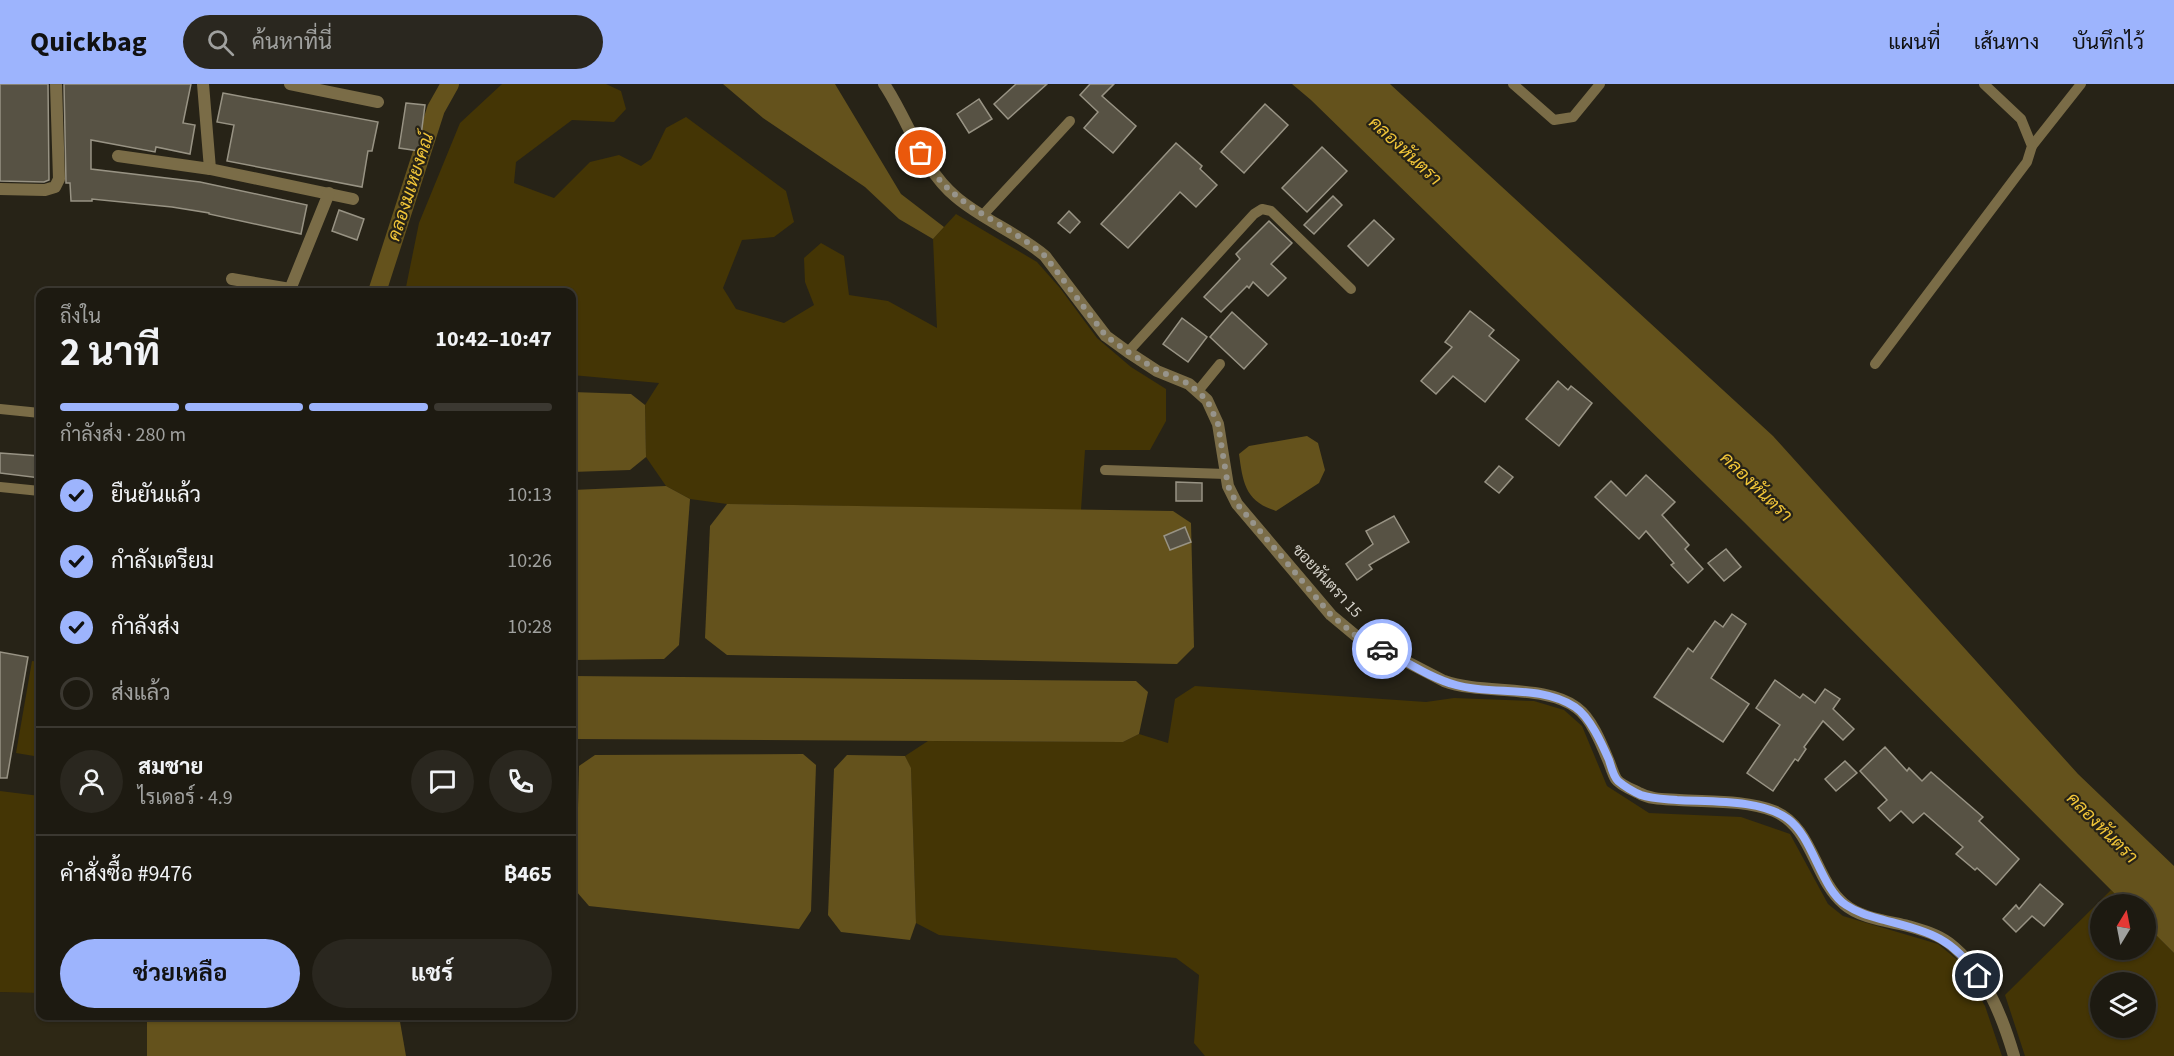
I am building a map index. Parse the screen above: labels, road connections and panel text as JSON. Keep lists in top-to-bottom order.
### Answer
{
  "streets": {
    "street": ["ซอยหันตรา 15"]
  },
  "water": ["คลองหันตรา", "คลองมเหยงคณ์"],
  "north": "top",
  "page": {
    "header": "Quickbag",
    "search": "ค้นหาที่นี่",
    "nav": ["แผนที่", "เส้นทาง", "บันทึกไว้"],
    "heading": ["2 นาที", "ถึงใน", "10:42–10:47"],
    "panel": [
      "สมชาย",
      "ไรเดอร์ · 4.9",
      "คำสั่งซื้อ #9476",
      "฿465"
    ],
    "bar": "กำลังส่ง · 280 m",
    "list": [
      ["ยืนยันแล้ว", "10:13"],
      ["กำลังเตรียม", "10:26"],
      ["กำลังส่ง", "10:28"],
      "ส่งแล้ว"
    ],
    "buttons": ["ช่วยเหลือ", "แชร์"]
  }
}
